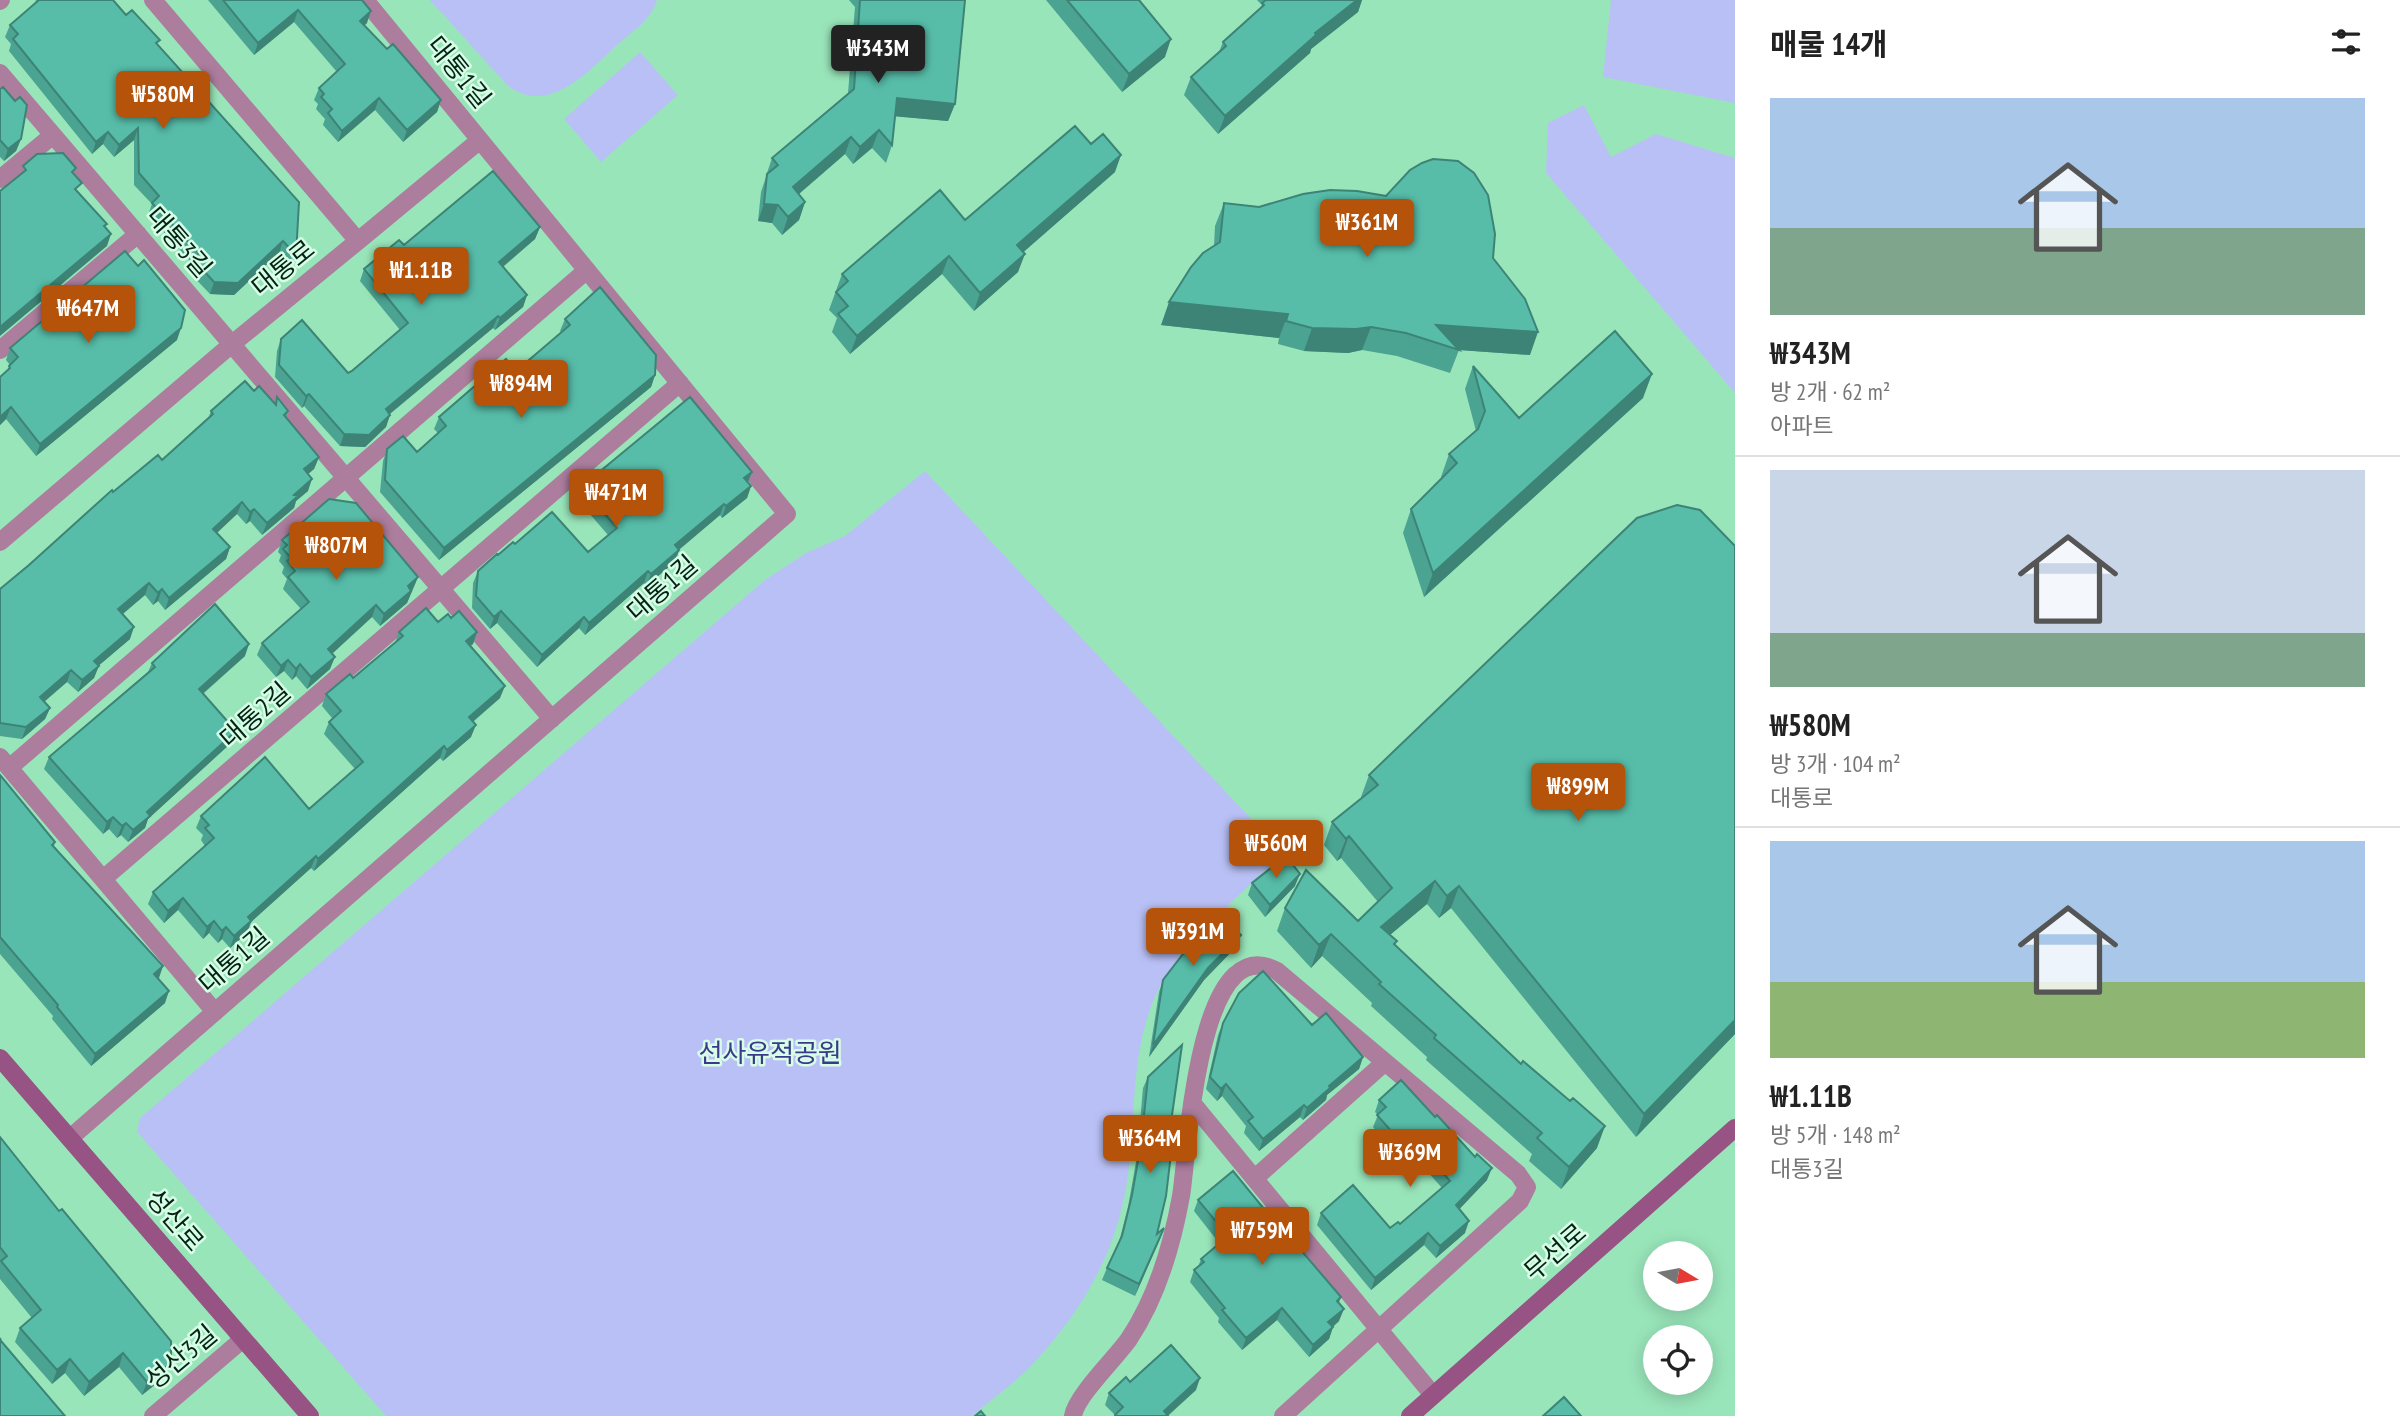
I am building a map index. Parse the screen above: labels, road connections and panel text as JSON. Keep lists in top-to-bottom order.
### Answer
{
  "streets": {
    "street": [
      "대통1길",
      "대통3길",
      "대통로",
      "대통2길",
      "성산로",
      "무선로",
      "성산3길"
    ]
  },
  "crossings": [
    ["대통1길", "대통3길"],
    ["대통1길", "성산로"],
    ["대통3길", "대통로"],
    ["대통3길", "대통2길"],
    ["성산로", "성산3길"]
  ],
  "parks": ["선사유적공원"],
  "north": "right",
  "page": {
    "heading": "매물 14개",
    "price": [
      "₩343M",
      "₩580M",
      "₩361M",
      "₩1.11B",
      "₩647M",
      "₩894M",
      "₩471M",
      "₩807M",
      "₩899M",
      "₩560M",
      "₩391M",
      "₩364M",
      "₩369M",
      "₩759M"
    ],
    "list": [
      {
        "name": "₩343M",
        "note": "방 2개 · 62 m² · 아파트"
      },
      {
        "name": "₩580M",
        "note": "방 3개 · 104 m² · 대통로"
      },
      {
        "name": "₩1.11B",
        "note": "방 5개 · 148 m² · 대통3길"
      }
    ]
  }
}
